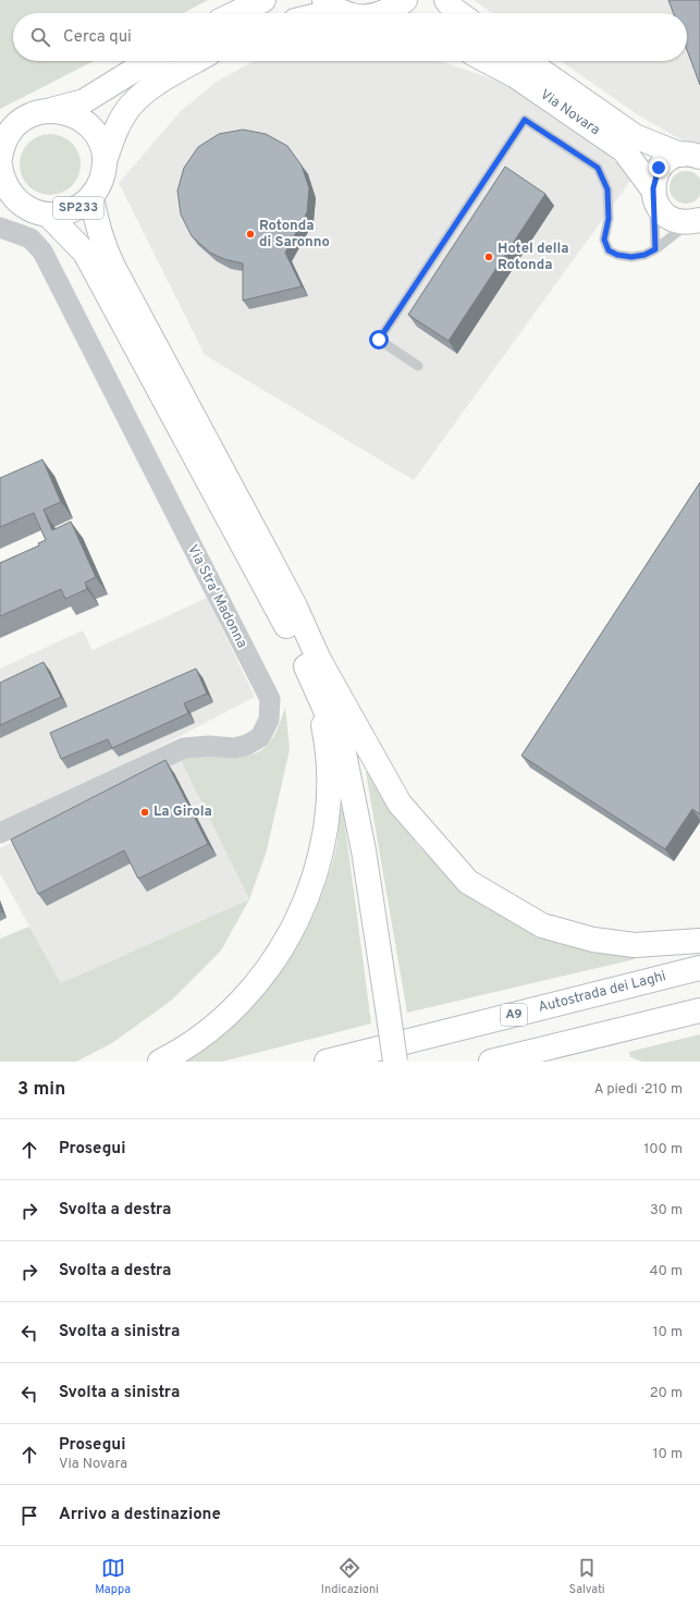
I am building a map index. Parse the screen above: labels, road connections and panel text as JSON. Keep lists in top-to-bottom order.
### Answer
{
  "streets": {
    "main road": [
      "Via Novara",
      "SP233",
      "Autostrada dei Laghi",
      "A9"
    ],
    "street": ["Via Stra' Madonna"]
  },
  "places": ["Rotonda di Saronno", "Hotel della Rotonda", "La Girola"],
  "page": {
    "search": "Cerca qui",
    "heading": ["3 min", "A piedi · 210 m"],
    "list": [
      ["Prosegui", "100 m"],
      ["Svolta a destra", "30 m"],
      ["Svolta a destra", "40 m"],
      ["Svolta a sinistra", "10 m"],
      ["Svolta a sinistra", "20 m"],
      ["Prosegui", "Via Novara", "10 m"],
      "Arrivo a destinazione"
    ],
    "nav": ["Mappa", "Indicazioni", "Salvati"]
  }
}
